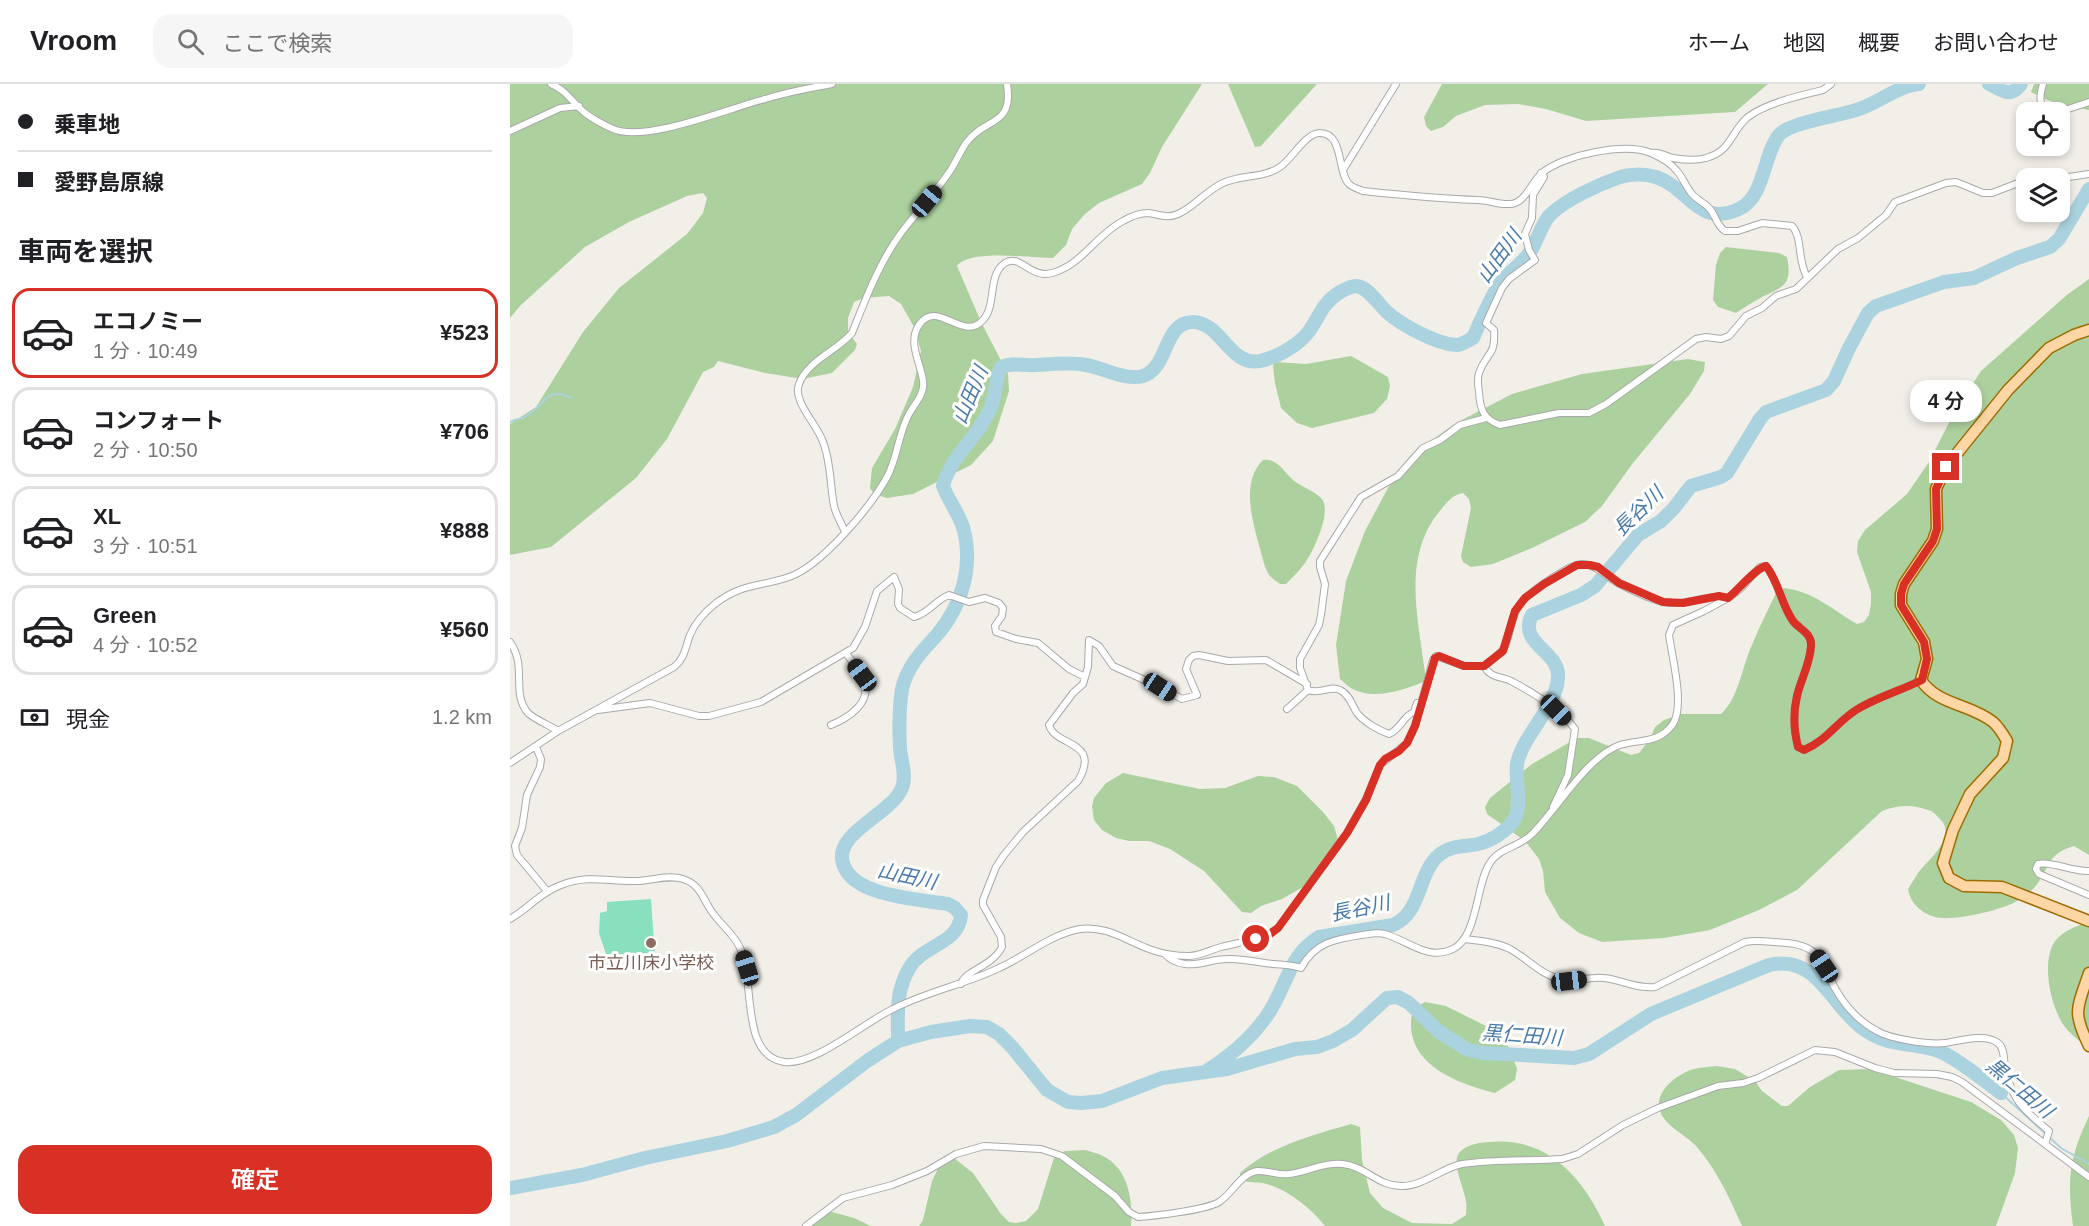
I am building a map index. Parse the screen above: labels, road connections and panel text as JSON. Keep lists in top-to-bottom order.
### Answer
{
  "water": ["山田川", "長谷川", "黒仁田川"],
  "places": ["市立川床小学校"],
  "page": {
    "header": "Vroom",
    "search": "ここで検索",
    "nav": [
      "ホーム",
      "地図",
      "概要",
      "お問い合わせ"
    ],
    "banner": ["乗車地", "愛野島原線"],
    "heading": "車両を選択",
    "list": [
      {
        "name": "エコノミー",
        "note": "1 分 · 10:49",
        "value": "¥523"
      },
      {
        "name": "コンフォート",
        "note": "2 分 · 10:50",
        "value": "¥706"
      },
      {
        "name": "XL",
        "note": "3 分 · 10:51",
        "value": "¥888"
      },
      {
        "name": "Green",
        "note": "4 分 · 10:52",
        "value": "¥560"
      }
    ],
    "bubble": "4 分",
    "pay": ["現金", "1.2 km"],
    "buttons": "確定"
  }
}
